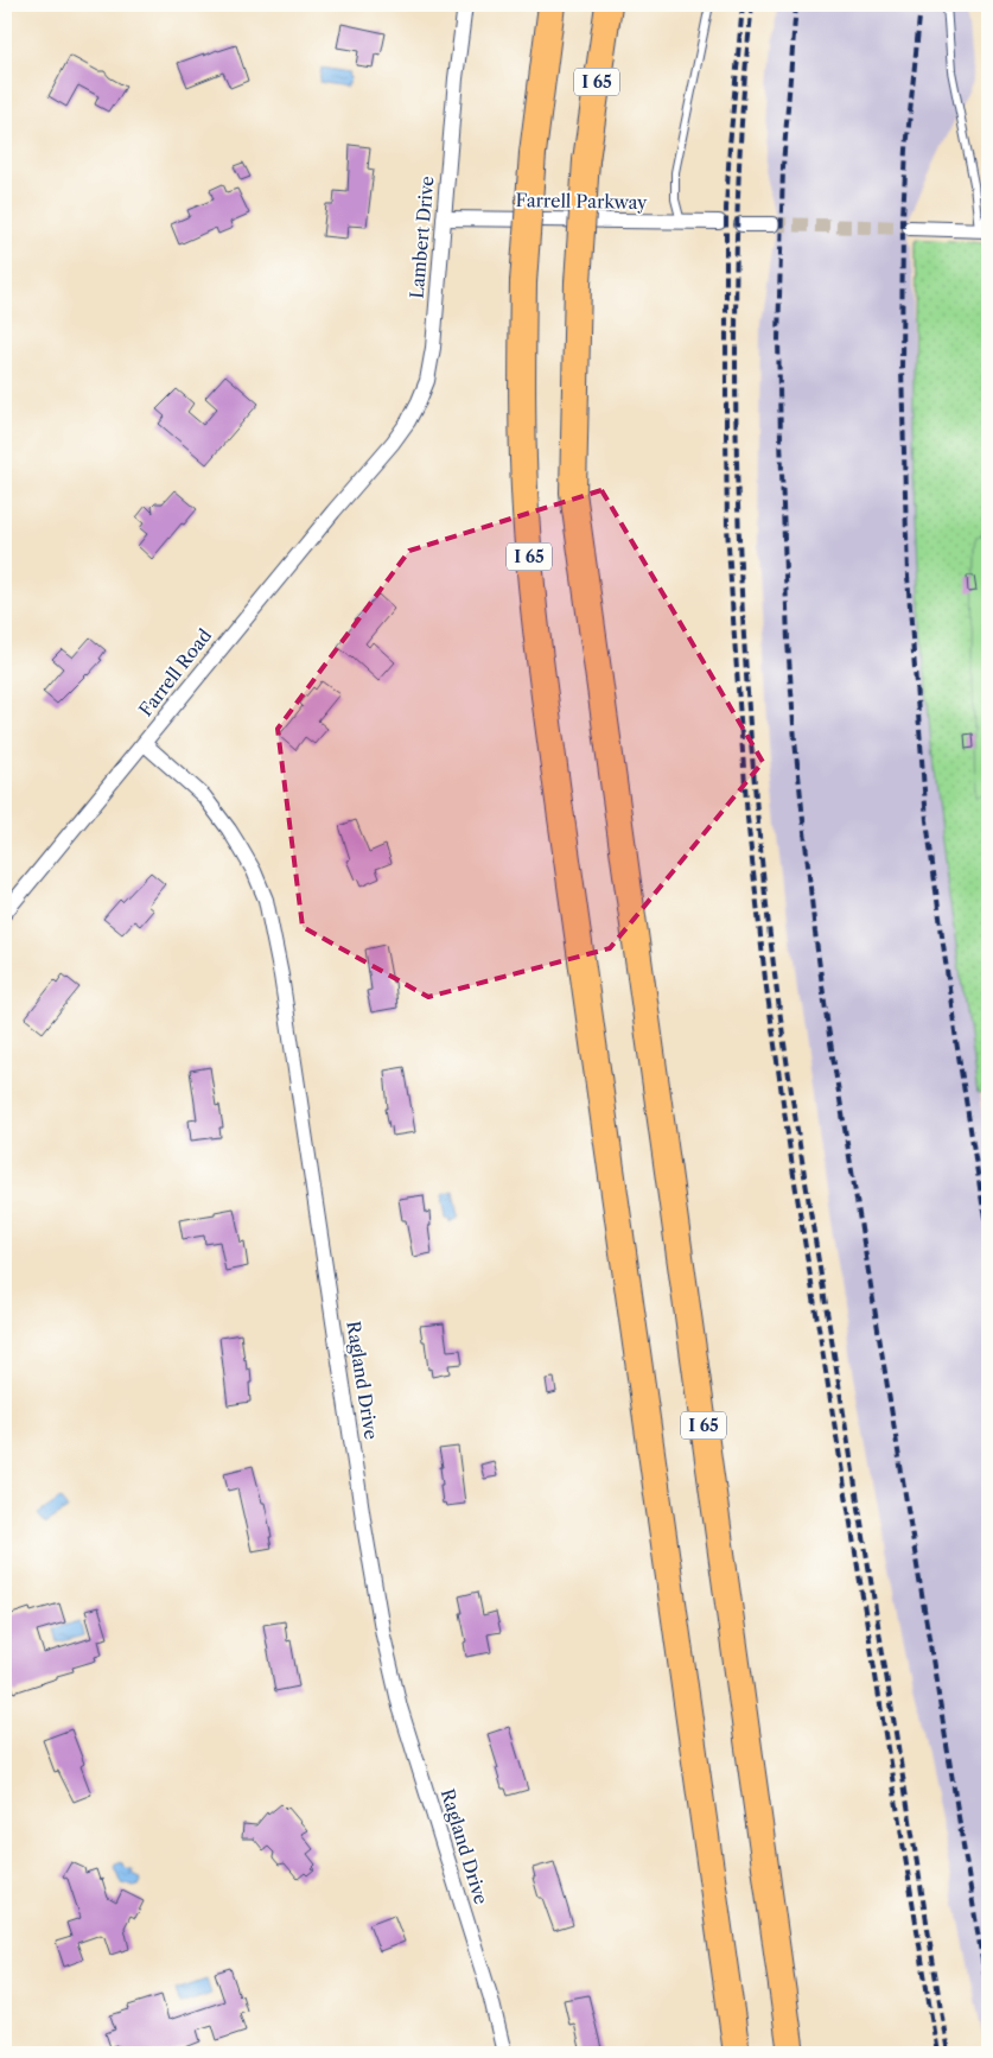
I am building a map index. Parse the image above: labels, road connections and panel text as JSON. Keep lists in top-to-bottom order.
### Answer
{
  "streets": {
    "highway": ["I 65"],
    "street": [
      "Farrell Parkway",
      "Lambert Drive",
      "Farrell Road",
      "Ragland Drive"
    ]
  },
  "crossings": [
    ["Farrell Parkway", "Lambert Drive"],
    ["Lambert Drive", "Farrell Road"],
    ["Farrell Road", "Ragland Drive"]
  ]
}
